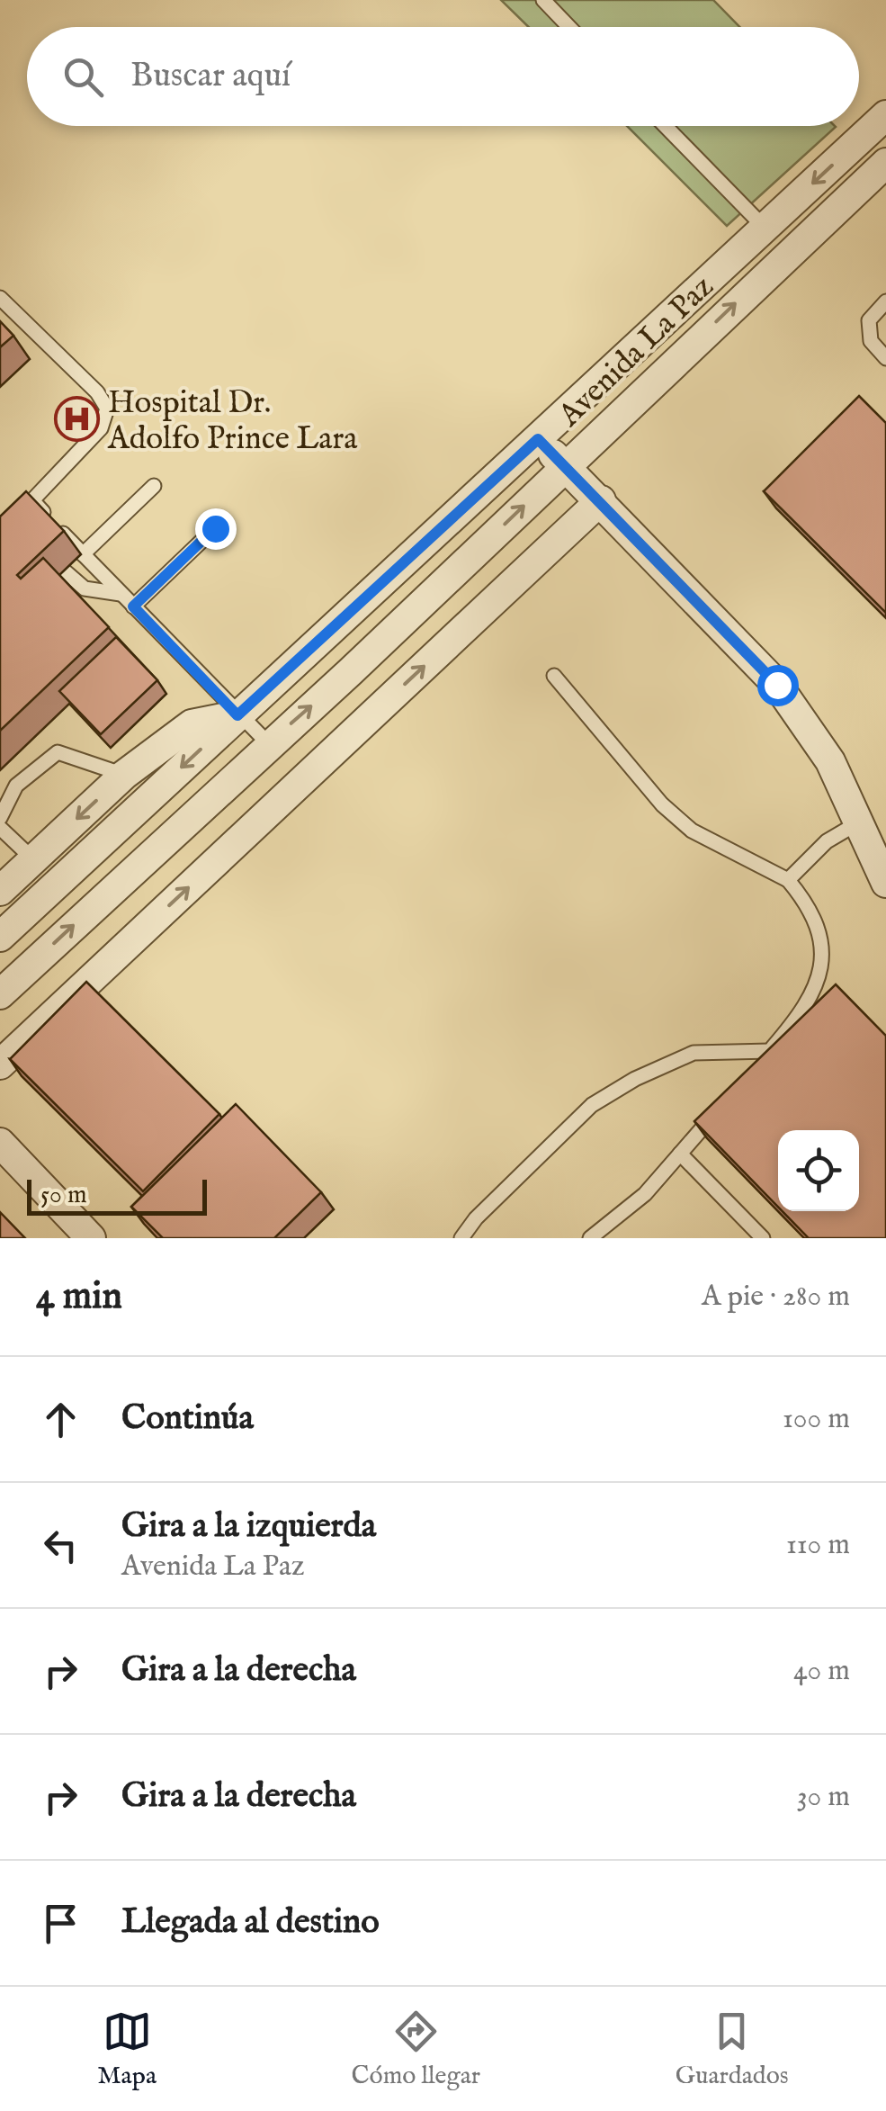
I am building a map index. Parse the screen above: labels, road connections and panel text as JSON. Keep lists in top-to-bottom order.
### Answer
{
  "streets": {
    "street": ["Avenida La Paz"]
  },
  "places": {
    "hospital": ["Hospital Dr. Adolfo Prince Lara"]
  },
  "scale_bar": "50 m",
  "page": {
    "search": "Buscar aquí",
    "scale": "50 m",
    "heading": ["4 min", "A pie · 280 m"],
    "list": [
      ["Continúa", "100 m"],
      ["Gira a la izquierda", "Avenida La Paz", "110 m"],
      ["Gira a la derecha", "40 m"],
      ["Gira a la derecha", "30 m"],
      "Llegada al destino"
    ],
    "nav": ["Mapa", "Cómo llegar", "Guardados"]
  }
}
